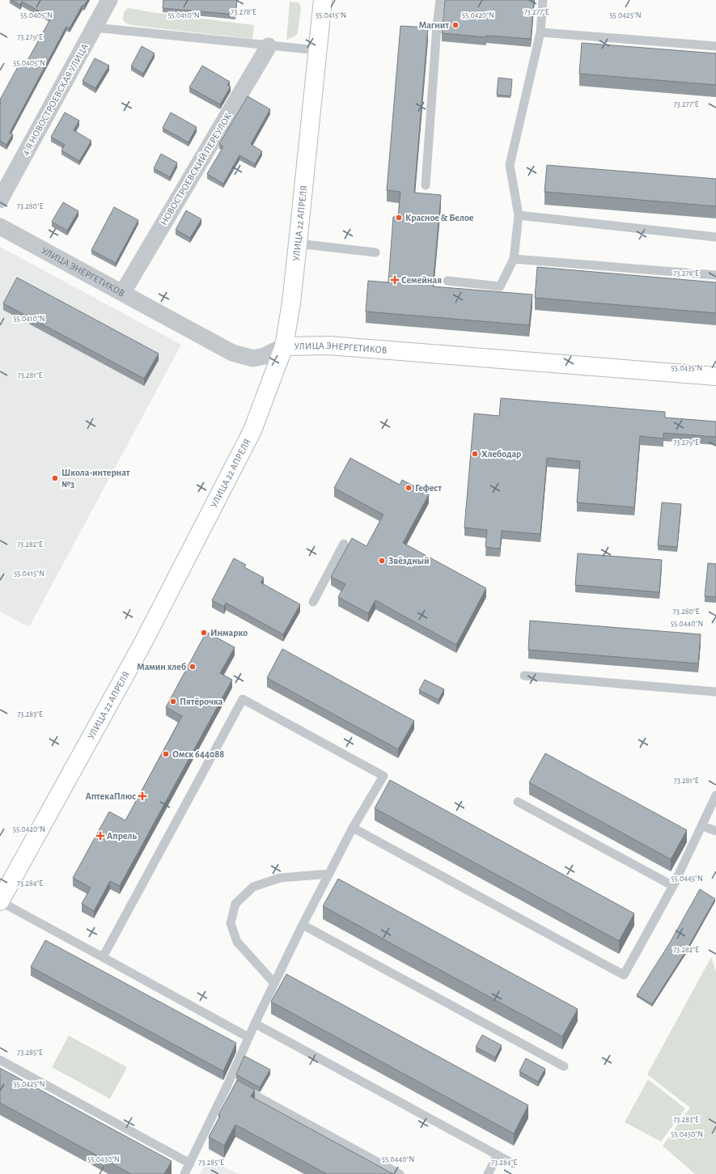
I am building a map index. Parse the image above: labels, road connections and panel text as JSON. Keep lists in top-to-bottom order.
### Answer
{
  "streets": {
    "main road": ["УЛИЦА 22 АПРЕЛЯ", "УЛИЦА ЭНЕРГЕТИКОВ"],
    "street": ["4-Я НОВОСТРОЕВСКАЯ УЛИЦА", "НОВОСТРОЕВСКИЙ ПЕРЕУЛОК"]
  },
  "crossings": [
    ["НОВОСТРОЕВСКИЙ ПЕРЕУЛОК", "УЛИЦА ЭНЕРГЕТИКОВ"],
    ["УЛИЦА 22 АПРЕЛЯ", "УЛИЦА ЭНЕРГЕТИКОВ"]
  ],
  "places": {
    "other": [
      "Магнит",
      "Красное & Белое",
      "Хлебодар",
      "Школа-интернат №3",
      "Гефест",
      "Звёздный",
      "Инмарко",
      "Мамин хлеб",
      "Пятёрочка",
      "Омск 644088"
    ],
    "health": ["Семейная", "АптекаПлюс", "Апрель"]
  },
  "coordinates": [
    "73.278°E",
    "73.277°E",
    "55.0405°N",
    "55.0410°N",
    "55.0415°N",
    "55.0420°N",
    "55.0425°N",
    "73.279°E",
    "73.280°E",
    "55.0435°N",
    "73.281°E",
    "73.282°E",
    "55.0440°N",
    "73.283°E",
    "55.0445°N",
    "73.284°E",
    "73.285°E",
    "55.0450°N",
    "55.0430°N"
  ]
}
